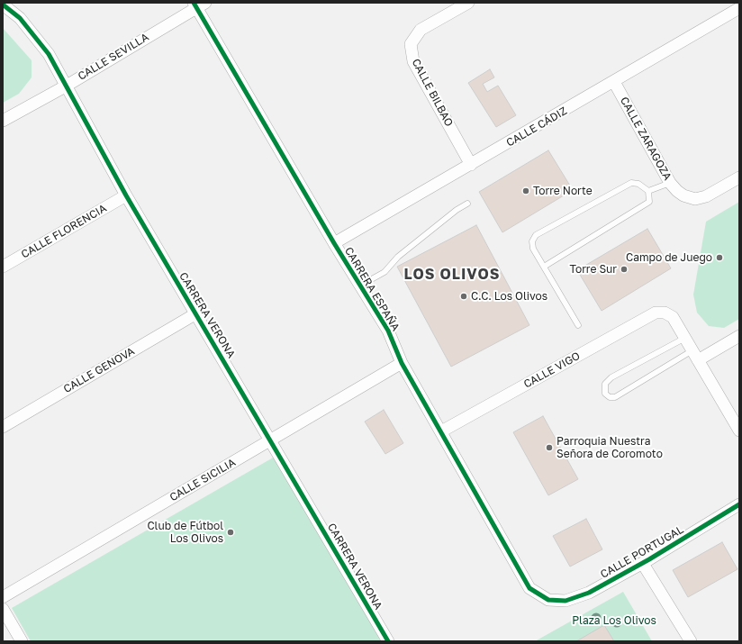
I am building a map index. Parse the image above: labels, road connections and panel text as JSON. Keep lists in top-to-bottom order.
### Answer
{
  "streets": {
    "street": [
      "CALLE SEVILLA",
      "CALLE BILBAO",
      "CALLE CÁDIZ",
      "CALLE ZARAGOZA",
      "CALLE FLORENCIA",
      "CARRERA ESPAÑA",
      "CARRERA VERONA",
      "CALLE GENOVA",
      "CALLE VIGO",
      "CALLE SICILIA",
      "CALLE PORTUGAL"
    ]
  },
  "crossings": [
    ["CALLE SEVILLA", "CARRERA ESPAÑA"],
    ["CALLE SEVILLA", "CARRERA VERONA"],
    ["CALLE BILBAO", "CALLE CÁDIZ"],
    ["CALLE CÁDIZ", "CALLE ZARAGOZA"],
    ["CALLE CÁDIZ", "CARRERA ESPAÑA"],
    ["CALLE FLORENCIA", "CARRERA VERONA"],
    ["CARRERA ESPAÑA", "CALLE VIGO"],
    ["CARRERA ESPAÑA", "CALLE SICILIA"],
    ["CARRERA ESPAÑA", "CALLE PORTUGAL"],
    ["CARRERA VERONA", "CALLE GENOVA"],
    ["CARRERA VERONA", "CALLE SICILIA"]
  ],
  "districts": ["LOS OLIVOS"],
  "parks": ["Plaza Los Olivos"],
  "places": [
    "Torre Norte",
    "Campo de Juego",
    "Torre Sur",
    "C.C. Los Olivos",
    "Parroquia Nuestra Señora de Coromoto",
    "Club de Fútbol Los Olivos"
  ]
}
